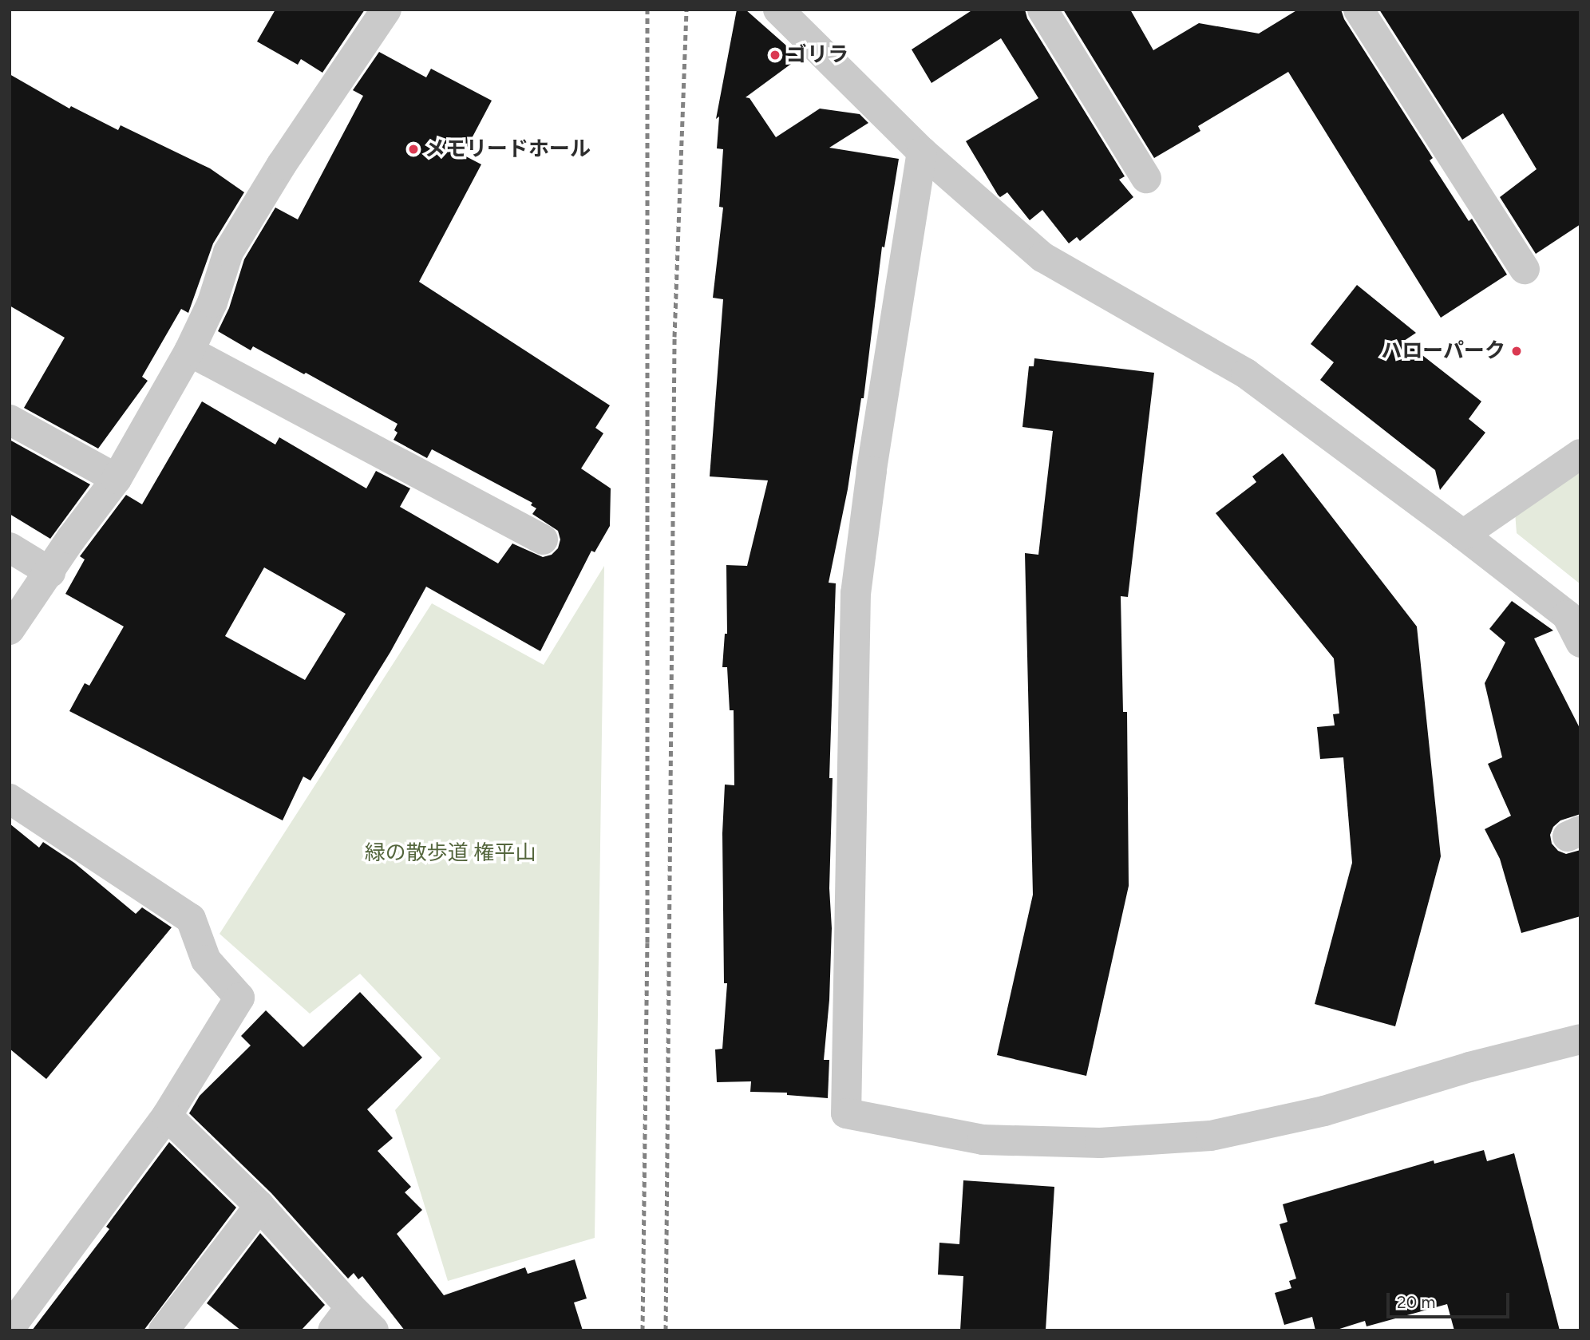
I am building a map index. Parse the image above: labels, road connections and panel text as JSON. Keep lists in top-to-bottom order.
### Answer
{
  "parks": ["緑の散歩道 権平山"],
  "places": ["ゴリラ", "メモリードホール", "ハローパーク"],
  "scale_bar": "20 m"
}
